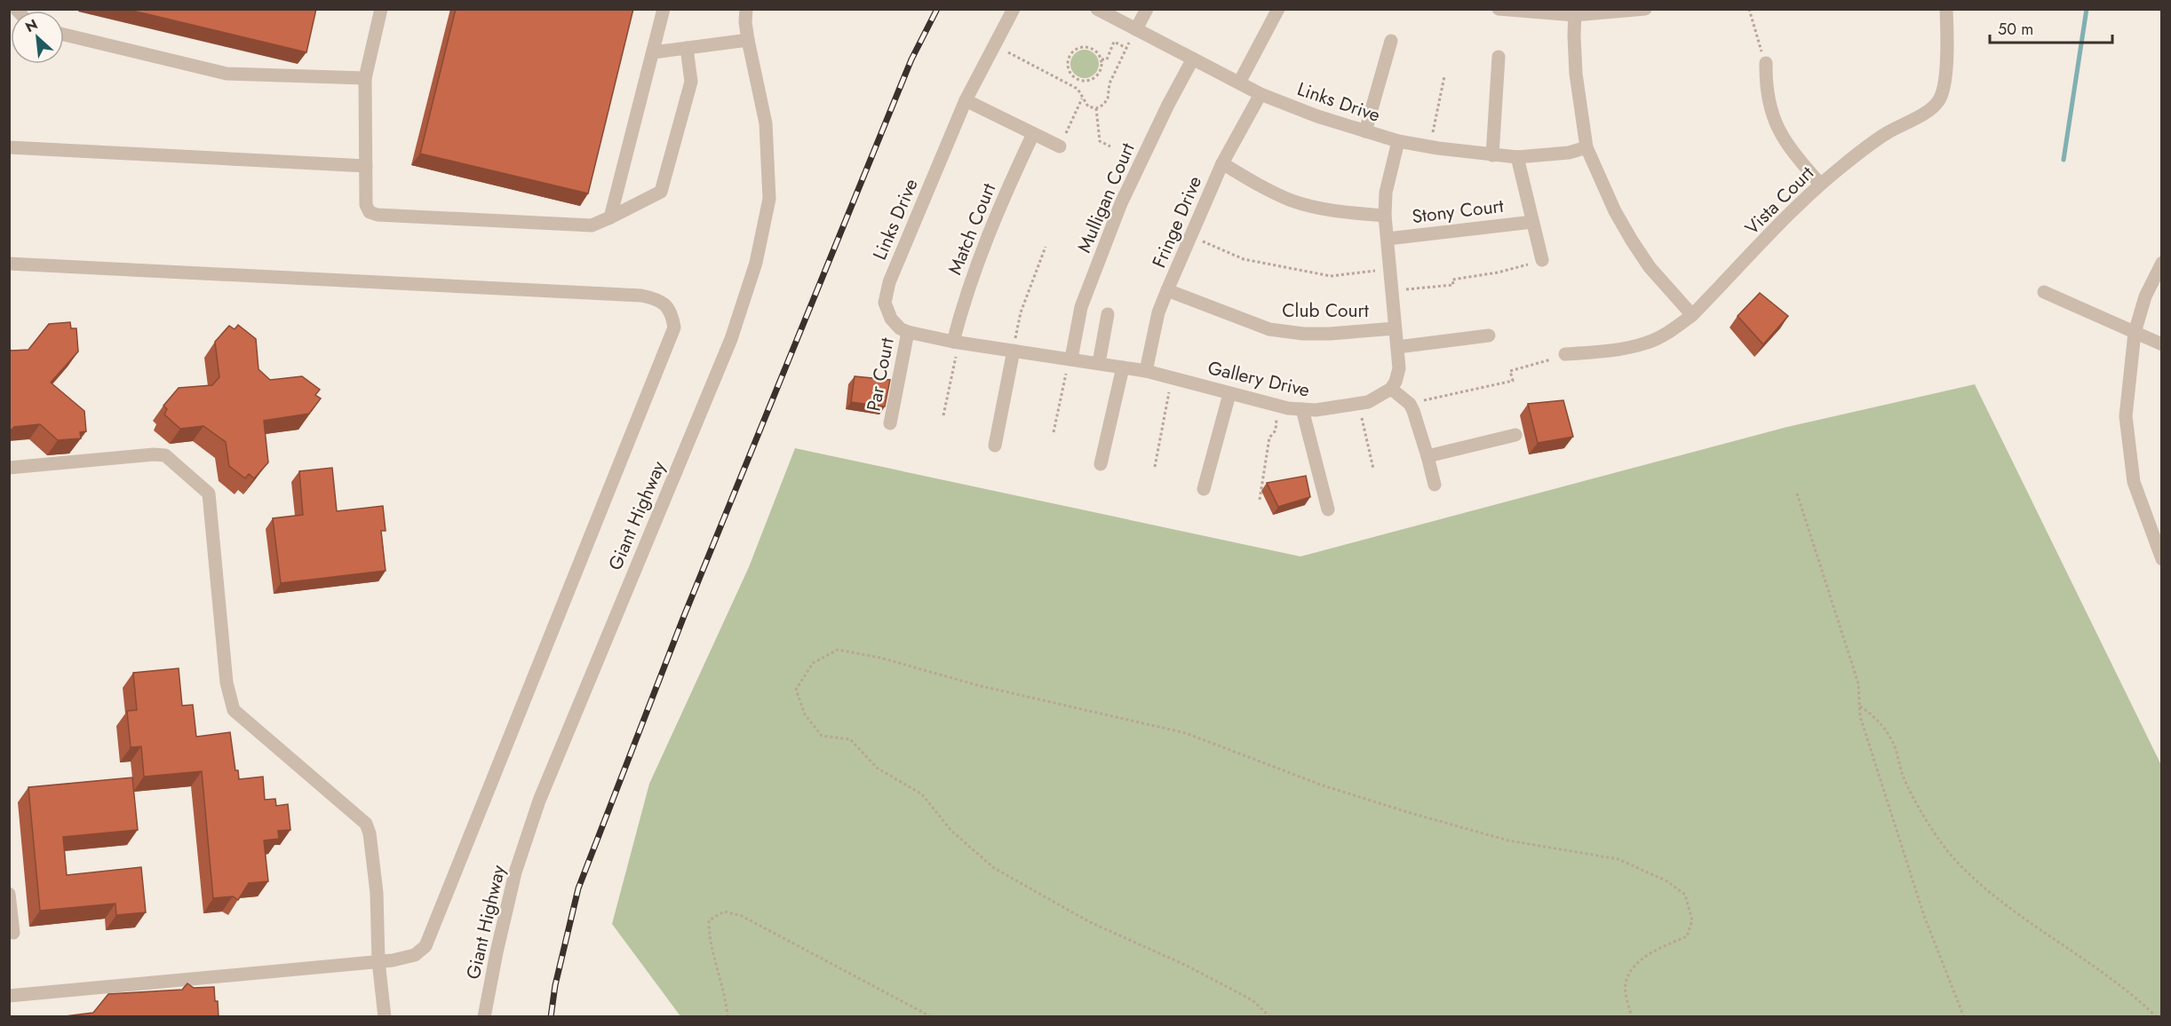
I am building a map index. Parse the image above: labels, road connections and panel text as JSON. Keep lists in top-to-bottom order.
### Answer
{
  "streets": {
    "street": [
      "Links Drive",
      "Mulligan Court",
      "Vista Court",
      "Stony Court",
      "Fringe Drive",
      "Match Court",
      "Club Court",
      "Par Court",
      "Gallery Drive",
      "Giant Highway"
    ]
  },
  "crossings": [
    ["Links Drive", "Mulligan Court"],
    ["Links Drive", "Fringe Drive"],
    ["Links Drive", "Par Court"],
    ["Links Drive", "Gallery Drive"],
    ["Mulligan Court", "Gallery Drive"],
    ["Fringe Drive", "Club Court"],
    ["Fringe Drive", "Gallery Drive"],
    ["Match Court", "Gallery Drive"],
    ["Par Court", "Gallery Drive"]
  ],
  "scale_bar": "50 m",
  "north": "top left"
}
